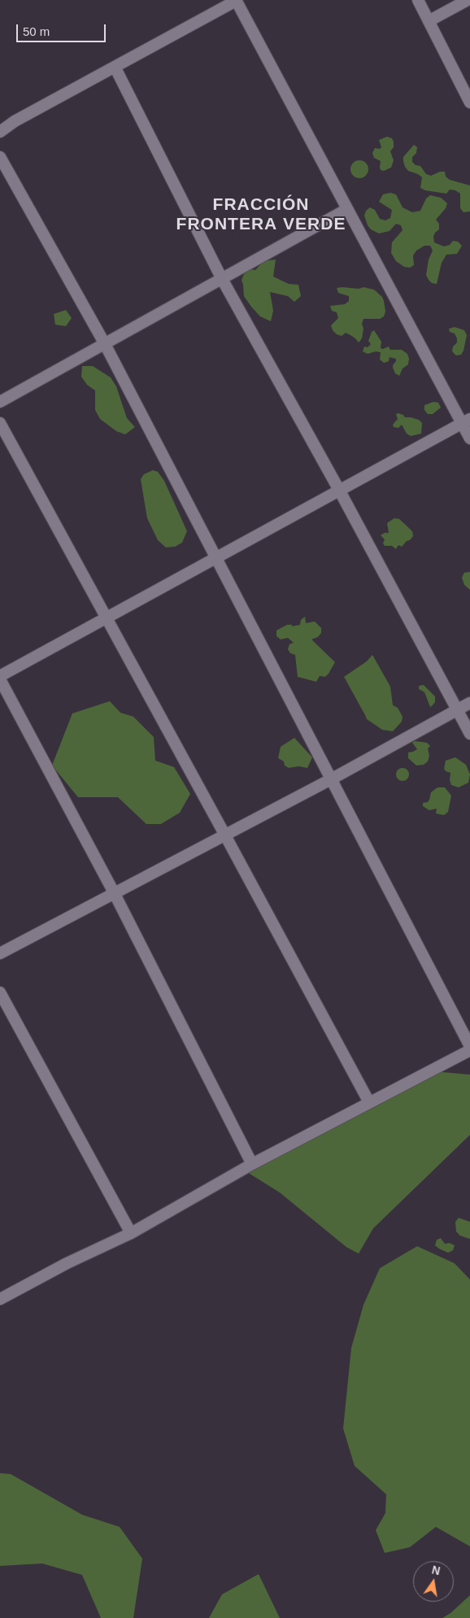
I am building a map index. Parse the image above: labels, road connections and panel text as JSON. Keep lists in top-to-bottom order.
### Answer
{
  "districts": ["FRACCIÓN FRONTERA VERDE"],
  "scale_bar": "50 m",
  "north": "top"
}
